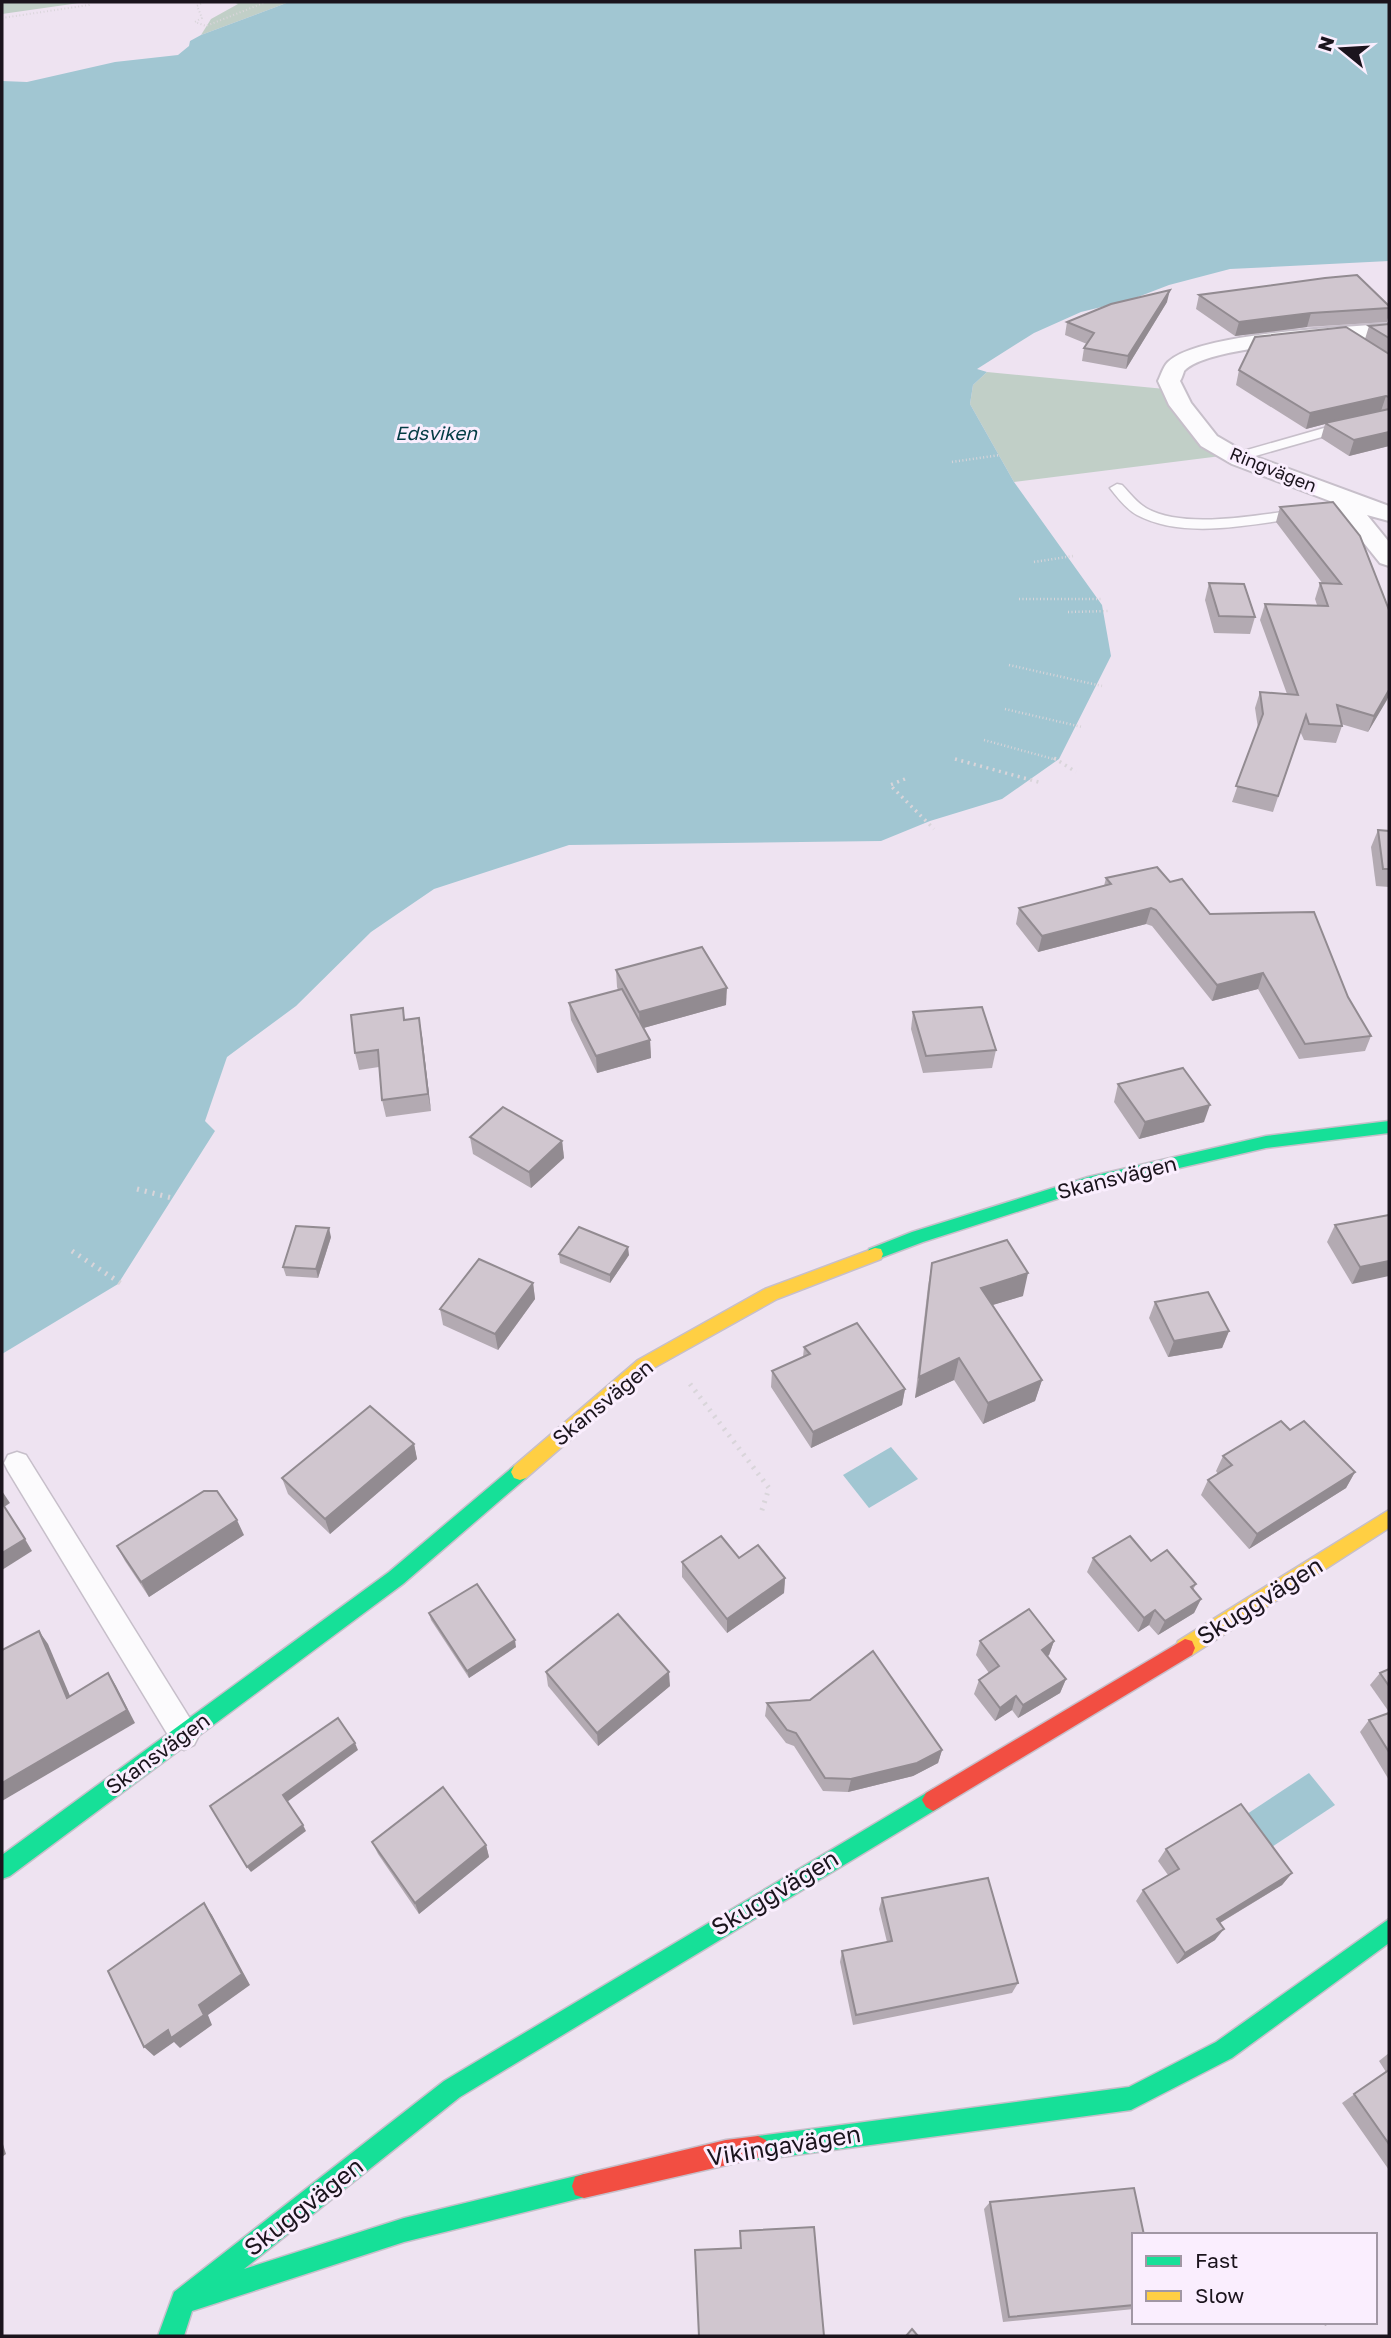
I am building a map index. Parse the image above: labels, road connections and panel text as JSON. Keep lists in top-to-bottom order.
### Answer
{
  "streets": {
    "street": [
      "Ringvägen",
      "Skansvägen",
      "Skuggvägen",
      "Vikingavägen"
    ]
  },
  "crossings": [
    ["Skuggvägen", "Vikingavägen"]
  ],
  "water": ["Edsviken"],
  "legend": ["Fast", "Slow"],
  "north": "left"
}
